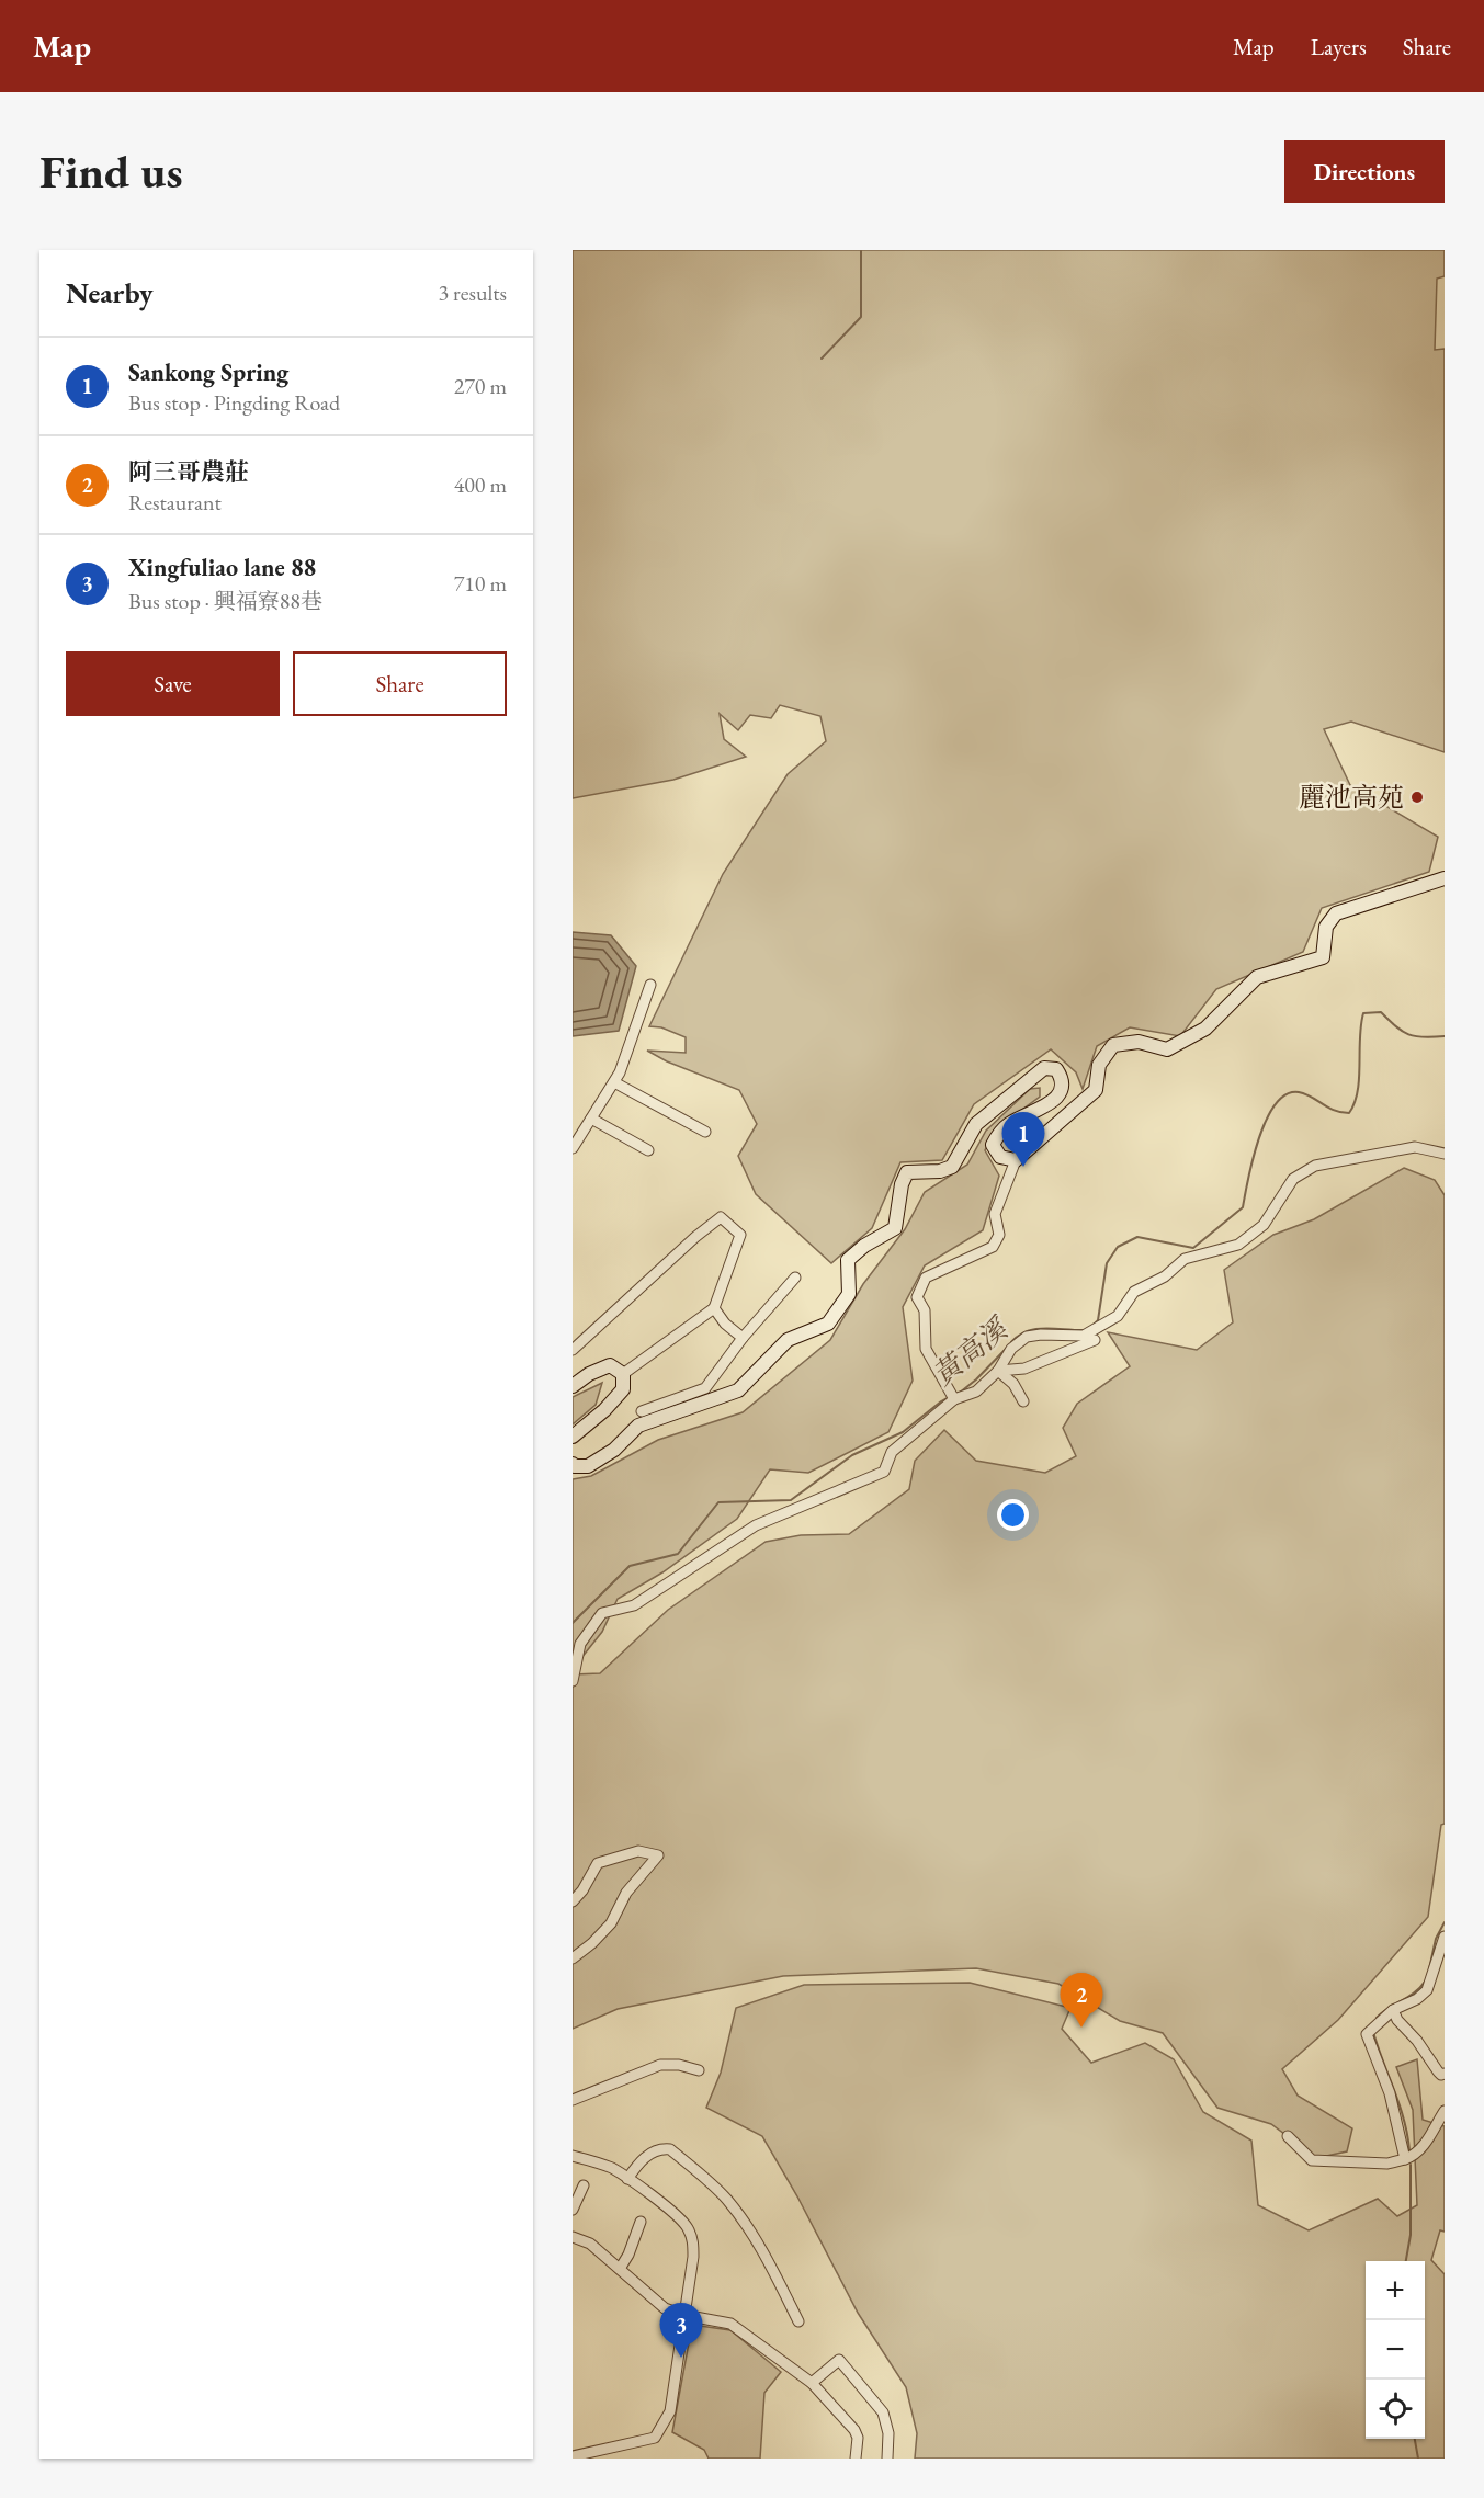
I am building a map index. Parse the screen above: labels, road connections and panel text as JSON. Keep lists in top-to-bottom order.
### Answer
{
  "water": ["黃高溪"],
  "places": ["麗池高苑"],
  "page": {
    "header": "Map",
    "nav": ["Map", "Layers", "Share"],
    "buttons": [
      "Directions",
      ["Save", "Share"]
    ],
    "title": "Find us",
    "heading": ["Nearby", "3 results"],
    "list": [
      {
        "mark": "1",
        "name": "Sankong Spring",
        "note": "Bus stop · Pingding Road",
        "value": "270 m"
      },
      {
        "mark": "2",
        "name": "阿三哥農莊",
        "note": "Restaurant",
        "value": "400 m"
      },
      {
        "mark": "3",
        "name": "Xingfuliao lane 88",
        "note": "Bus stop · 興福寮88巷",
        "value": "710 m"
      }
    ],
    "pins": ["1", "2", "3"],
    "map_buttons": ["+", "−"]
  }
}
